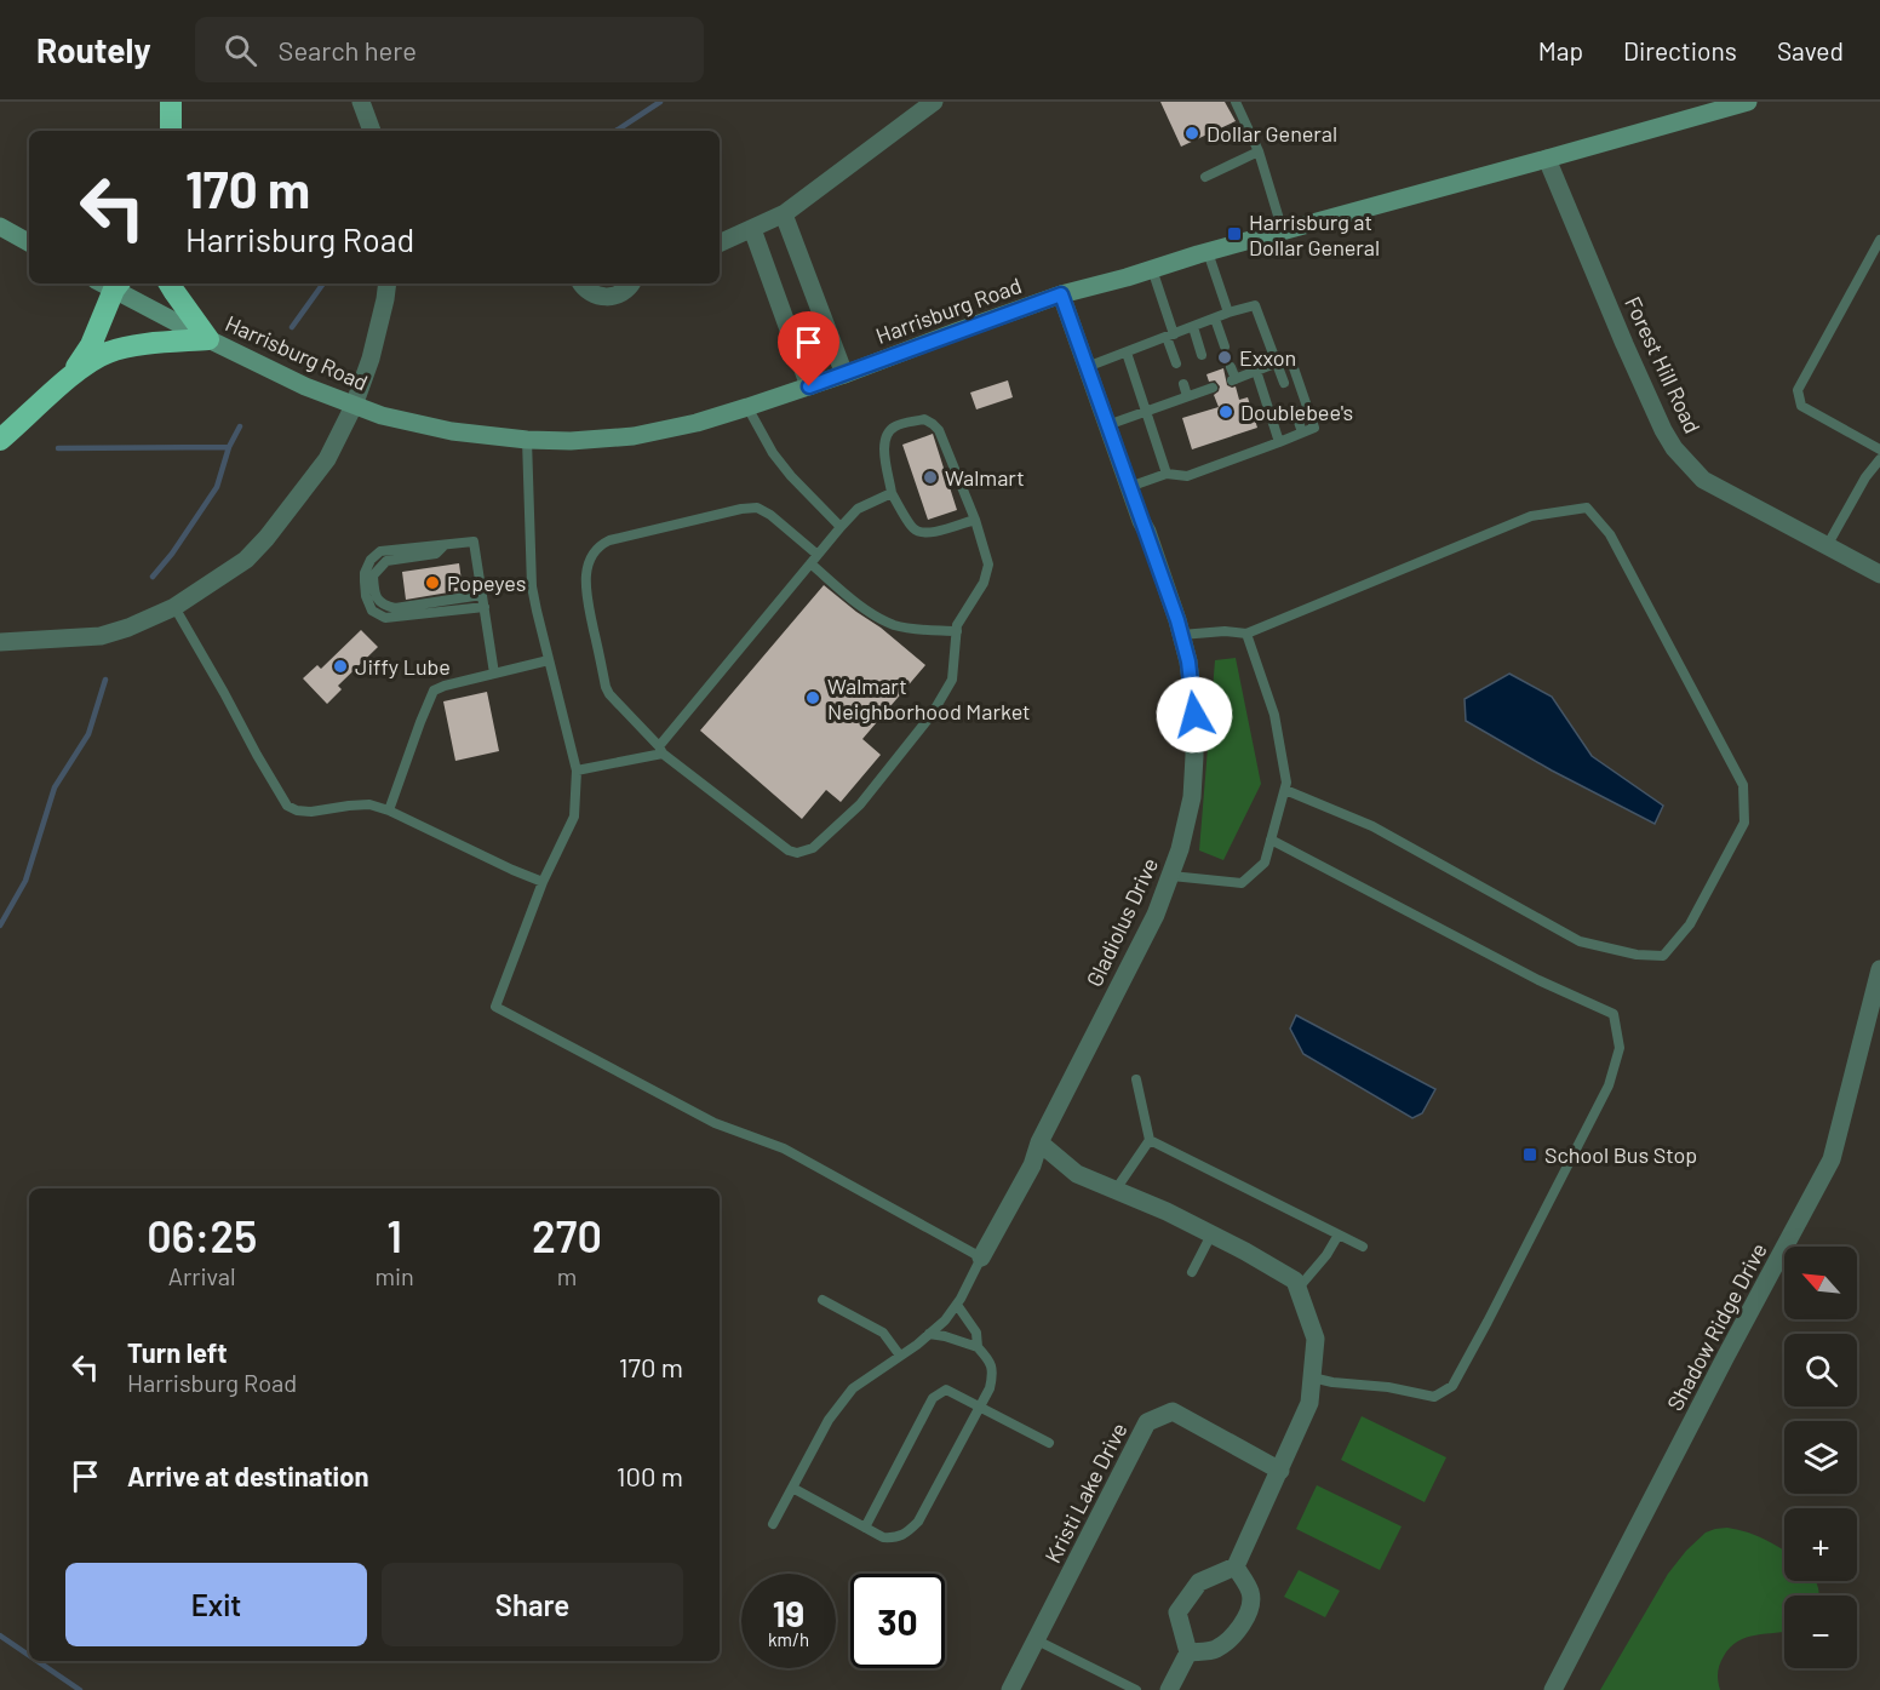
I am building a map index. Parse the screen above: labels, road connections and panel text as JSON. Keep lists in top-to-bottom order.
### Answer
{
  "streets": {
    "main road": ["Harrisburg Road"],
    "street": [
      "Forest Hill Road",
      "Gladiolus Drive",
      "Shadow Ridge Drive",
      "Kristi Lake Drive"
    ]
  },
  "crossings": [
    ["Harrisburg Road", "Forest Hill Road"],
    ["Harrisburg Road", "Gladiolus Drive"]
  ],
  "places": {
    "other": [
      "Dollar General",
      "Exxon",
      "Doublebee's",
      "Walmart",
      "Popeyes",
      "Jiffy Lube",
      "Walmart Neighborhood Market"
    ],
    "transit": ["Harrisburg at Dollar General", "School Bus Stop"]
  },
  "north": "top left",
  "page": {
    "header": "Routely",
    "search": "Search here",
    "nav": ["Map", "Directions", "Saved"],
    "turn": ["170 m", "Harrisburg Road"],
    "eta": [
      "06:25",
      "Arrival",
      "1",
      "min",
      "270",
      "m"
    ],
    "map_buttons": ["+", "−"],
    "list": [
      {
        "name": "Turn left",
        "note": "Harrisburg Road",
        "value": "170 m"
      },
      {
        "name": "Arrive at destination",
        "value": "100 m"
      }
    ],
    "buttons": ["Exit", "Share"],
    "speed": "19 km/h",
    "limit": "30"
  }
}
